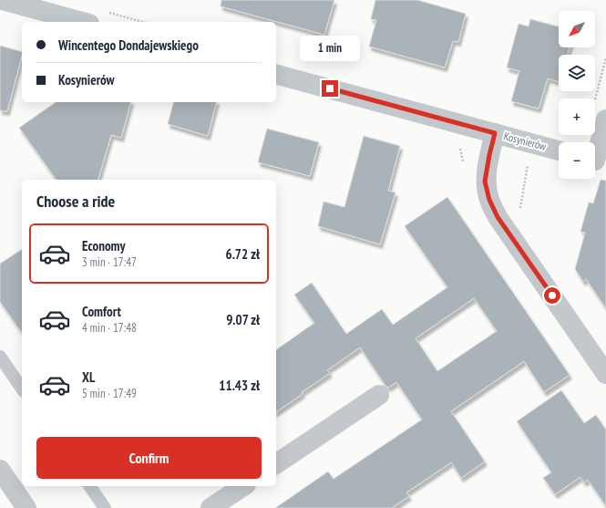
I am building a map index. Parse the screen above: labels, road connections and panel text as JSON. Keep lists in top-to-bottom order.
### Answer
{
  "streets": {
    "street": ["Kosynierów"]
  },
  "north": "bottom left",
  "page": {
    "map_buttons": ["+", "−"],
    "banner": ["Wincentego Dondajewskiego", "Kosynierów"],
    "bubble": "1 min",
    "heading": "Choose a ride",
    "list": [
      {
        "name": "Economy",
        "note": "3 min · 17:47",
        "value": "6.72 zł"
      },
      {
        "name": "Comfort",
        "note": "4 min · 17:48",
        "value": "9.07 zł"
      },
      {
        "name": "XL",
        "note": "5 min · 17:49",
        "value": "11.43 zł"
      }
    ],
    "buttons": "Confirm"
  }
}
